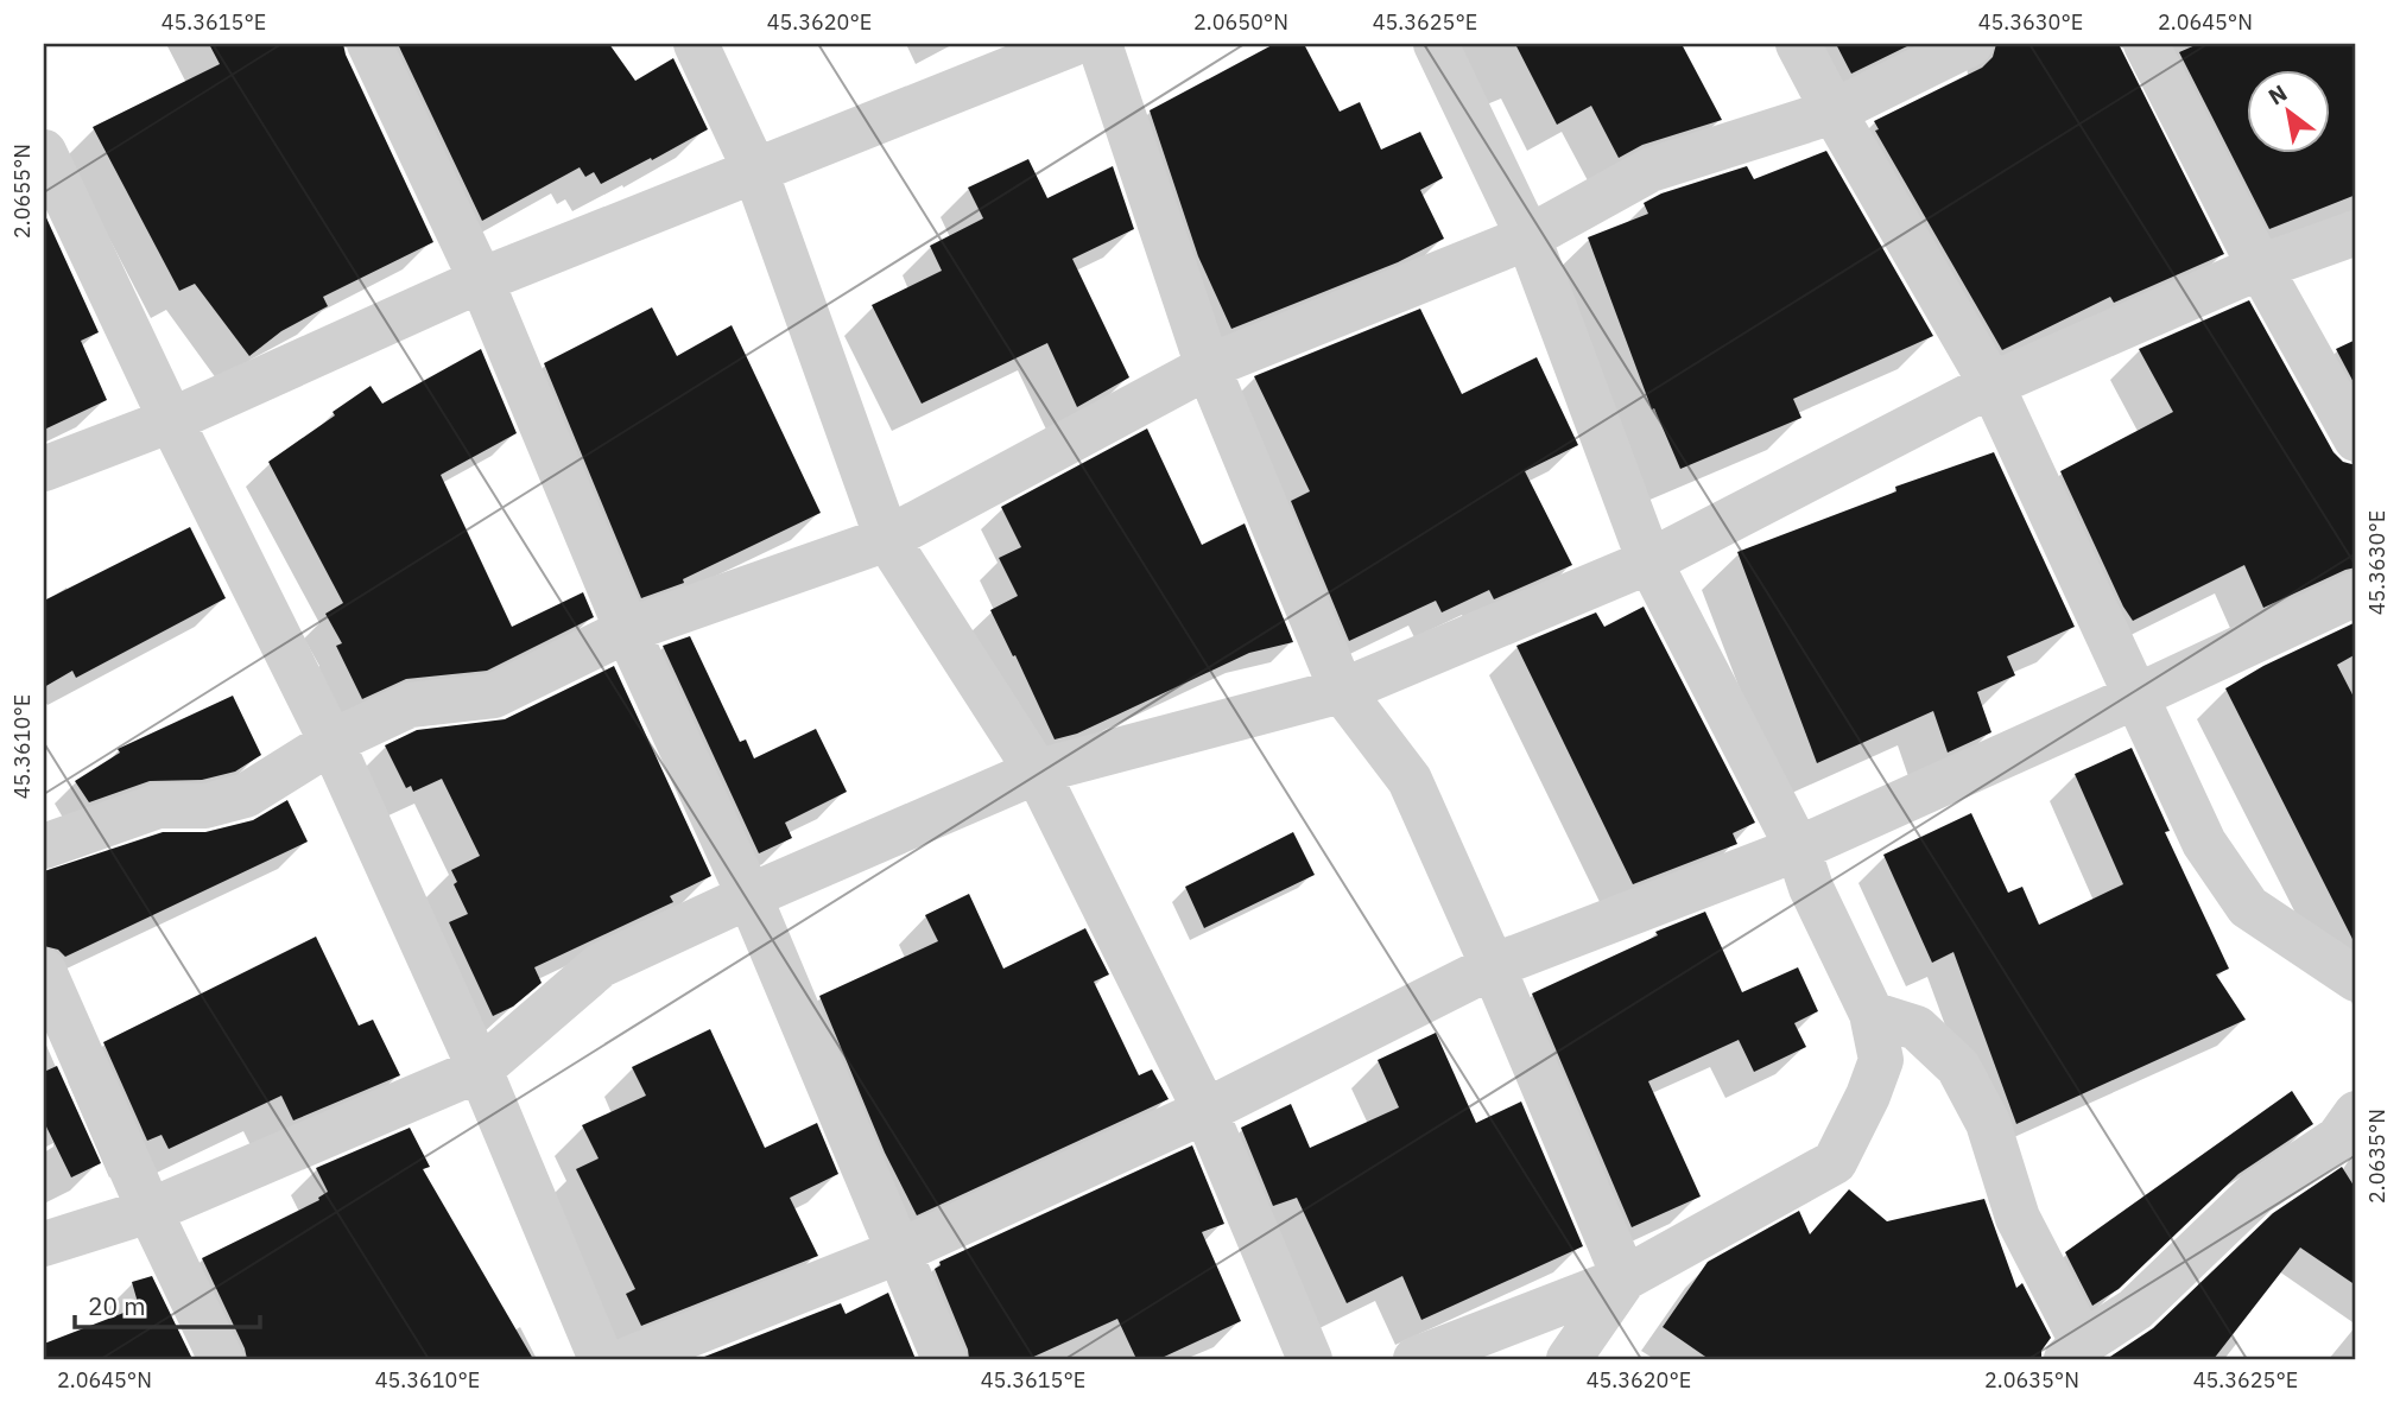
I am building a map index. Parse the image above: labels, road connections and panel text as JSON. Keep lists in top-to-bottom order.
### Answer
{
  "scale_bar": "20 m",
  "north": "top left",
  "coordinates": [
    "45.3615°E",
    "45.3620°E",
    "2.0650°N",
    "45.3625°E",
    "45.3630°E",
    "2.0645°N",
    "2.0655°N",
    "45.3610°E",
    "2.0635°N"
  ]
}
